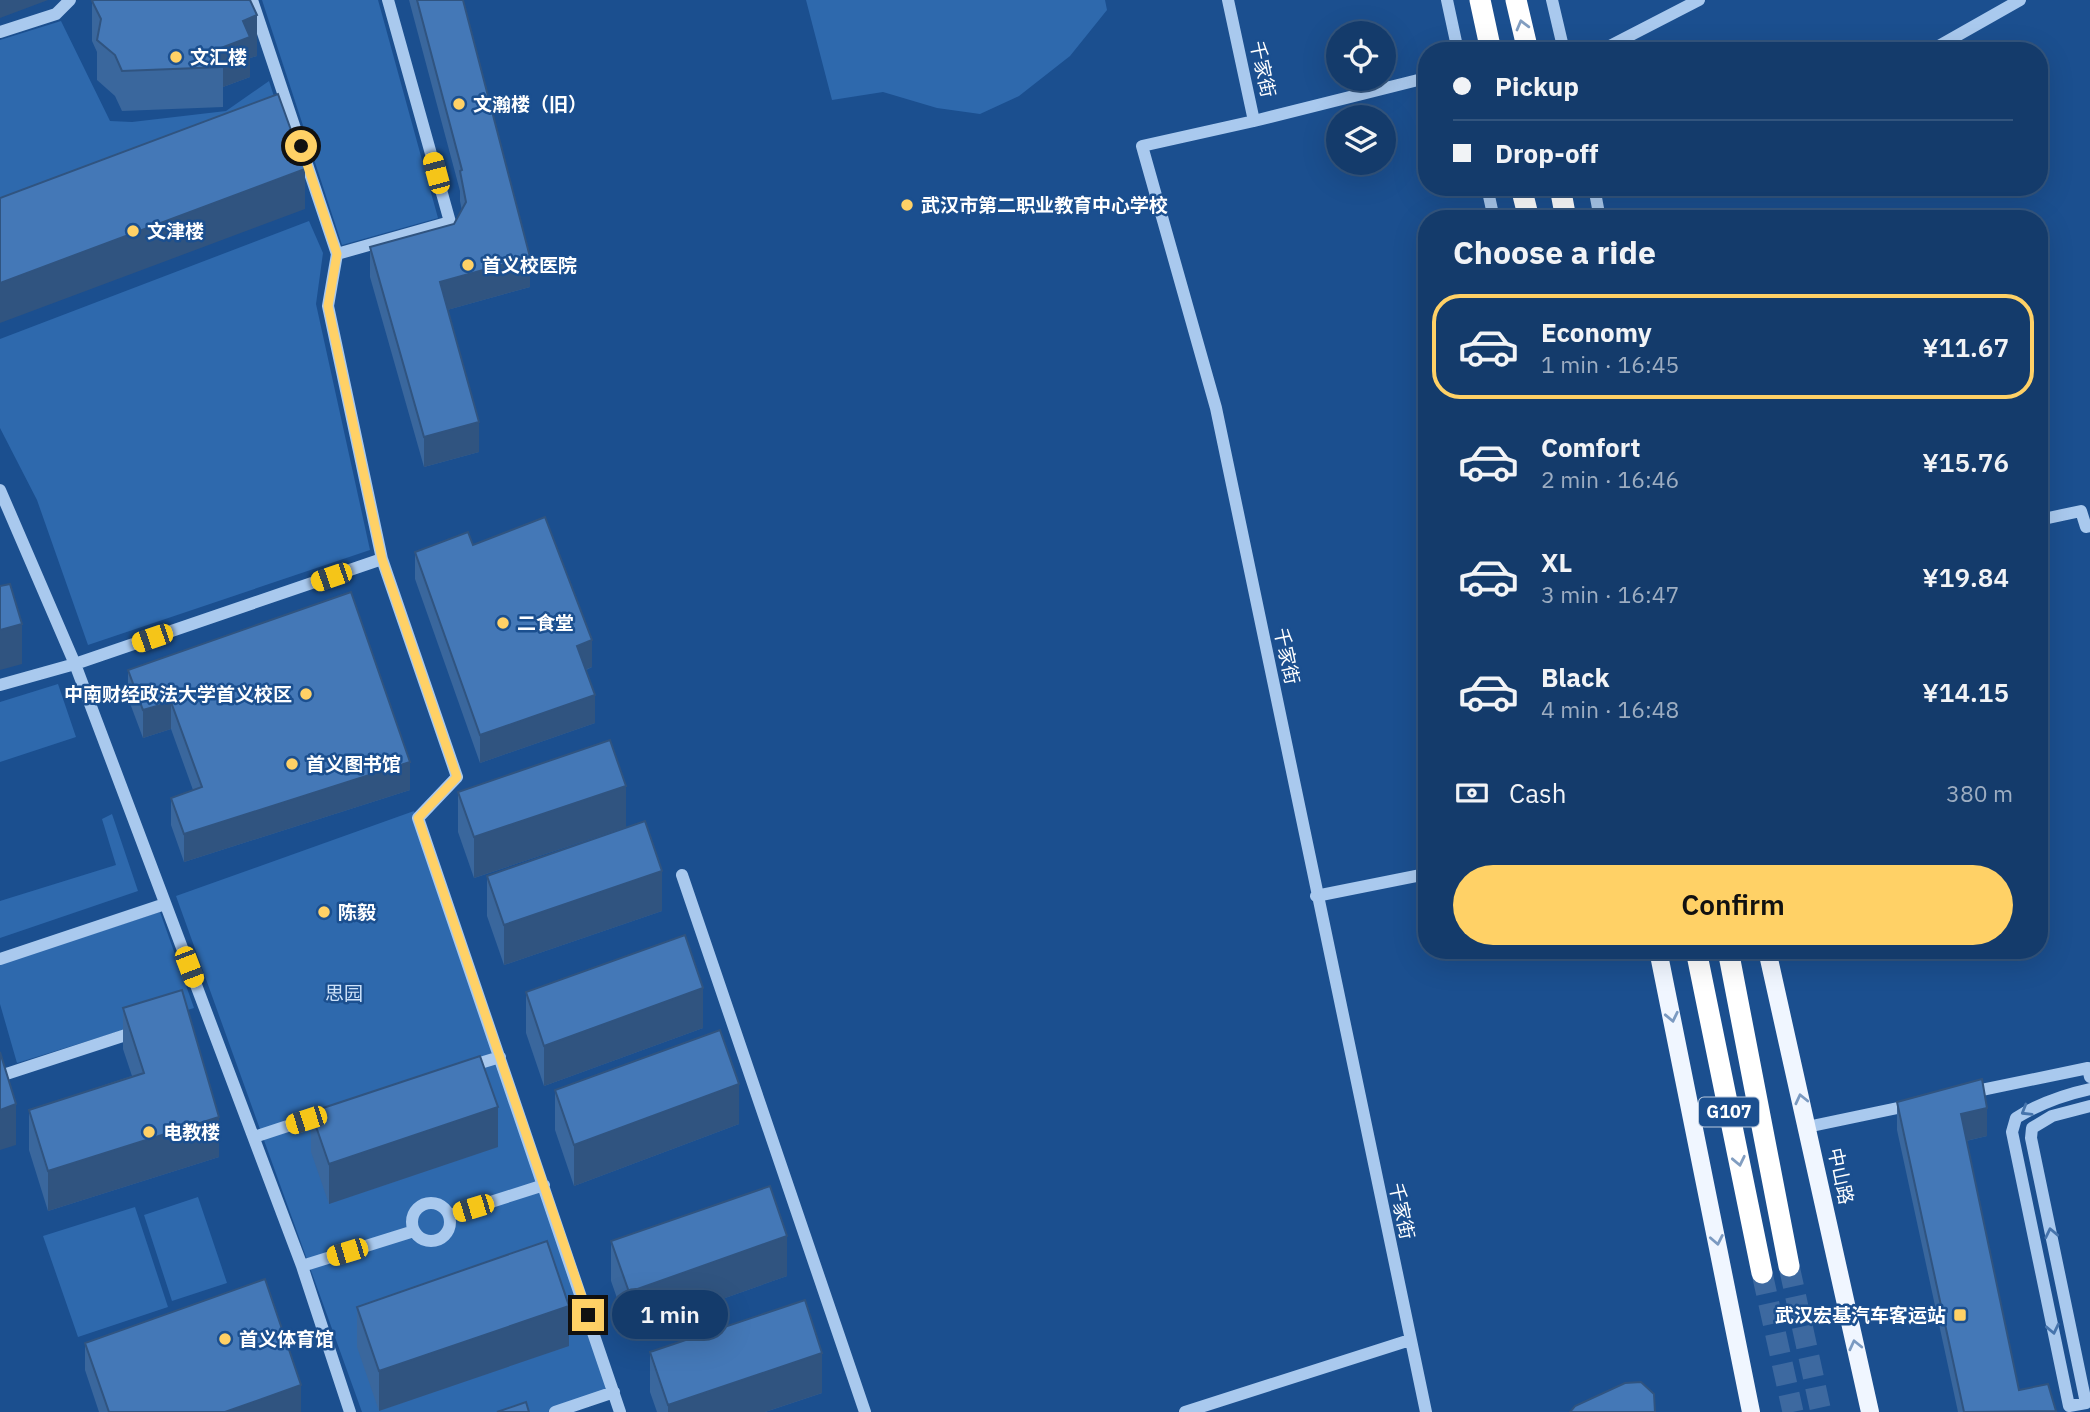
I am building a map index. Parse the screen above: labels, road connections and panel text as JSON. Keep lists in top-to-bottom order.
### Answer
{
  "streets": {
    "highway": ["G107"],
    "main road": ["中山路"],
    "street": ["千家街"]
  },
  "parks": ["思园"],
  "places": {
    "other": [
      "文汇楼",
      "文瀚楼（旧）",
      "武汉市第二职业教育中心学校",
      "文津楼",
      "首义校医院",
      "二食堂",
      "中南财经政法大学首义校区",
      "首义图书馆",
      "陈毅",
      "电教楼",
      "首义体育馆"
    ],
    "transit": ["武汉宏基汽车客运站"]
  },
  "page": {
    "banner": ["Pickup", "Drop-off"],
    "heading": "Choose a ride",
    "list": [
      {
        "name": "Economy",
        "note": "1 min · 16:45",
        "value": "¥11.67"
      },
      {
        "name": "Comfort",
        "note": "2 min · 16:46",
        "value": "¥15.76"
      },
      {
        "name": "XL",
        "note": "3 min · 16:47",
        "value": "¥19.84"
      },
      {
        "name": "Black",
        "note": "4 min · 16:48",
        "value": "¥14.15"
      }
    ],
    "pay": ["Cash", "380 m"],
    "buttons": "Confirm",
    "bubble": "1 min"
  }
}
